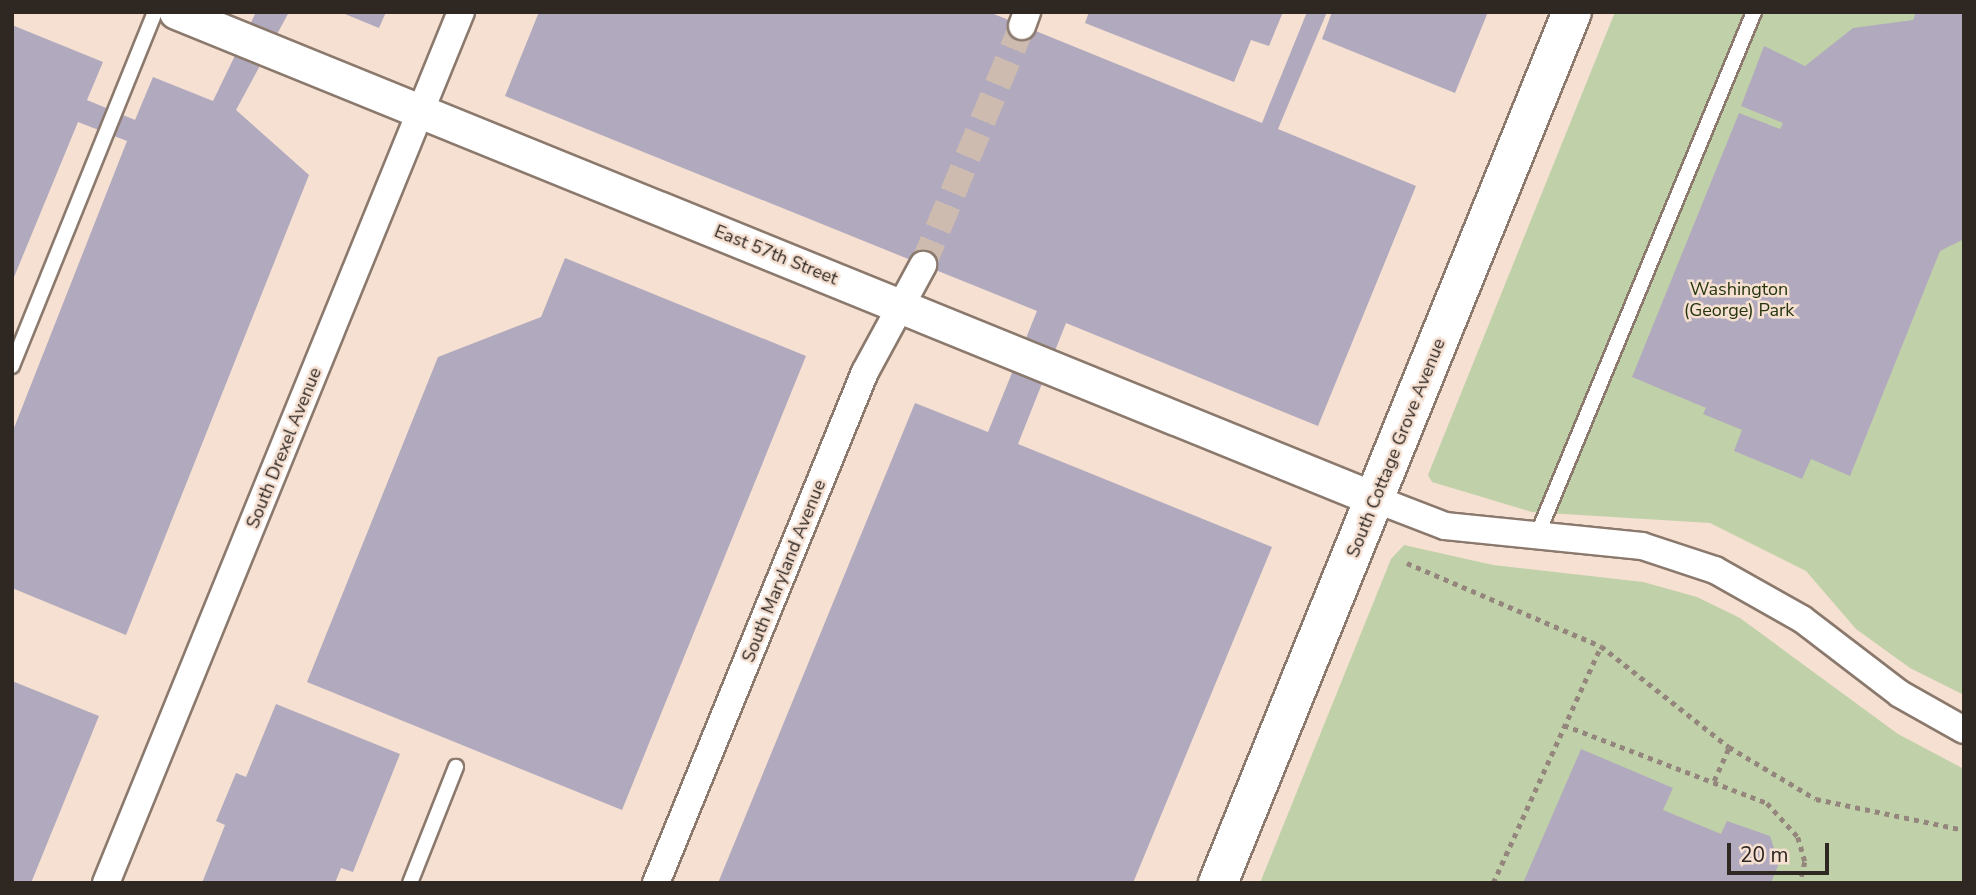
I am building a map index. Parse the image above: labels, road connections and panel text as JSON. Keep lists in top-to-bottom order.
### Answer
{
  "streets": {
    "main road": ["South Cottage Grove Avenue"],
    "street": ["East 57th Street", "South Drexel Avenue", "South Maryland Avenue"]
  },
  "crossings": [
    ["East 57th Street", "South Drexel Avenue"],
    ["East 57th Street", "South Cottage Grove Avenue"],
    ["East 57th Street", "South Maryland Avenue"]
  ],
  "parks": ["Washington (George) Park"],
  "scale_bar": "20 m"
}
